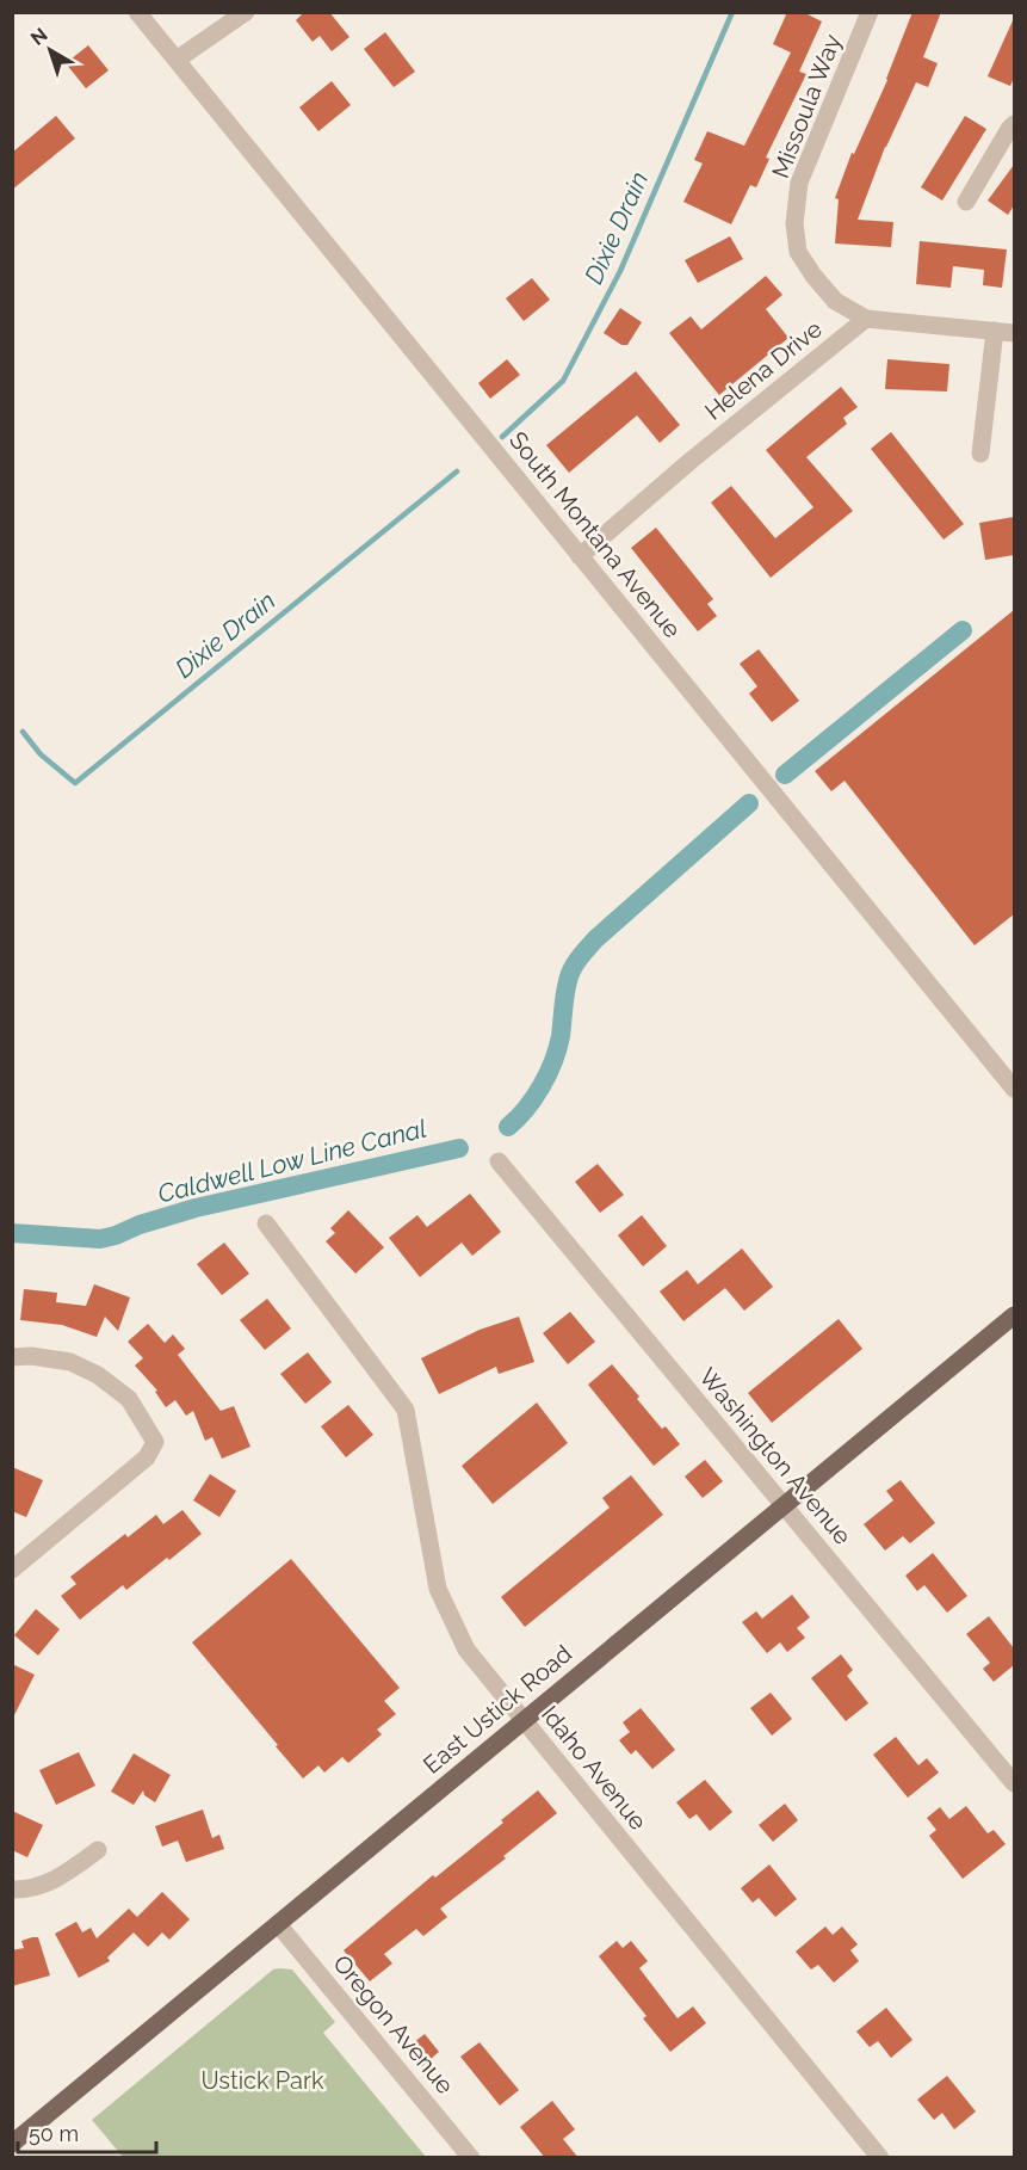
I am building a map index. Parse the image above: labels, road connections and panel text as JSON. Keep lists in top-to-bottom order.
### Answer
{
  "streets": {
    "main road": ["East Ustick Road"],
    "street": [
      "Missoula Way",
      "Helena Drive",
      "South Montana Avenue",
      "Washington Avenue",
      "Idaho Avenue",
      "Oregon Avenue"
    ]
  },
  "crossings": [
    ["Missoula Way", "Helena Drive"],
    ["Helena Drive", "South Montana Avenue"],
    ["Washington Avenue", "East Ustick Road"],
    ["East Ustick Road", "Idaho Avenue"],
    ["East Ustick Road", "Oregon Avenue"]
  ],
  "water": ["Dixie Drain", "Caldwell Low Line Canal"],
  "parks": ["Ustick Park"],
  "scale_bar": "50 m",
  "north": "top left"
}
